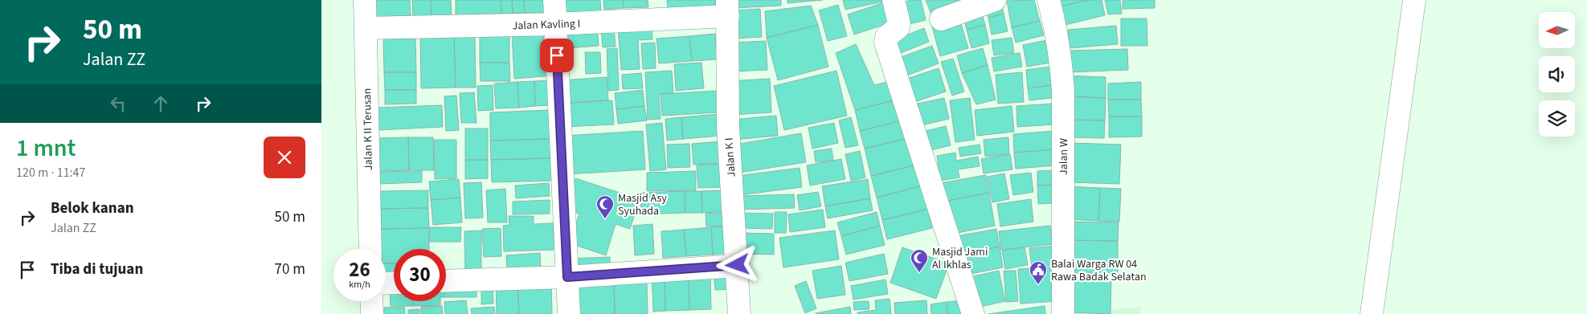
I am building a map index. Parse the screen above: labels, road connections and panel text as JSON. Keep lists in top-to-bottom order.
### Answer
{
  "streets": {
    "street": [
      "Jalan Kavling I",
      "Jalan K II Terusan",
      "Jalan W",
      "Jalan K I"
    ]
  },
  "crossings": [
    ["Jalan Kavling I", "Jalan K II Terusan"],
    ["Jalan Kavling I", "Jalan K I"]
  ],
  "places": {
    "mosque": ["Masjid Asy Syuhada", "Masjid Jami Al Ikhlas"],
    "public building": ["Balai Warga RW 04 Rawa Badak Selatan"]
  },
  "north": "left",
  "page": {
    "turn": ["50 m", "Jalan ZZ"],
    "heading": ["1 mnt", "120 m · 11:47"],
    "list": [
      {
        "name": "Belok kanan",
        "note": "Jalan ZZ",
        "value": "50 m"
      },
      {
        "name": "Tiba di tujuan",
        "value": "70 m"
      }
    ],
    "speed": "26 km/h",
    "limit": "30"
  }
}
